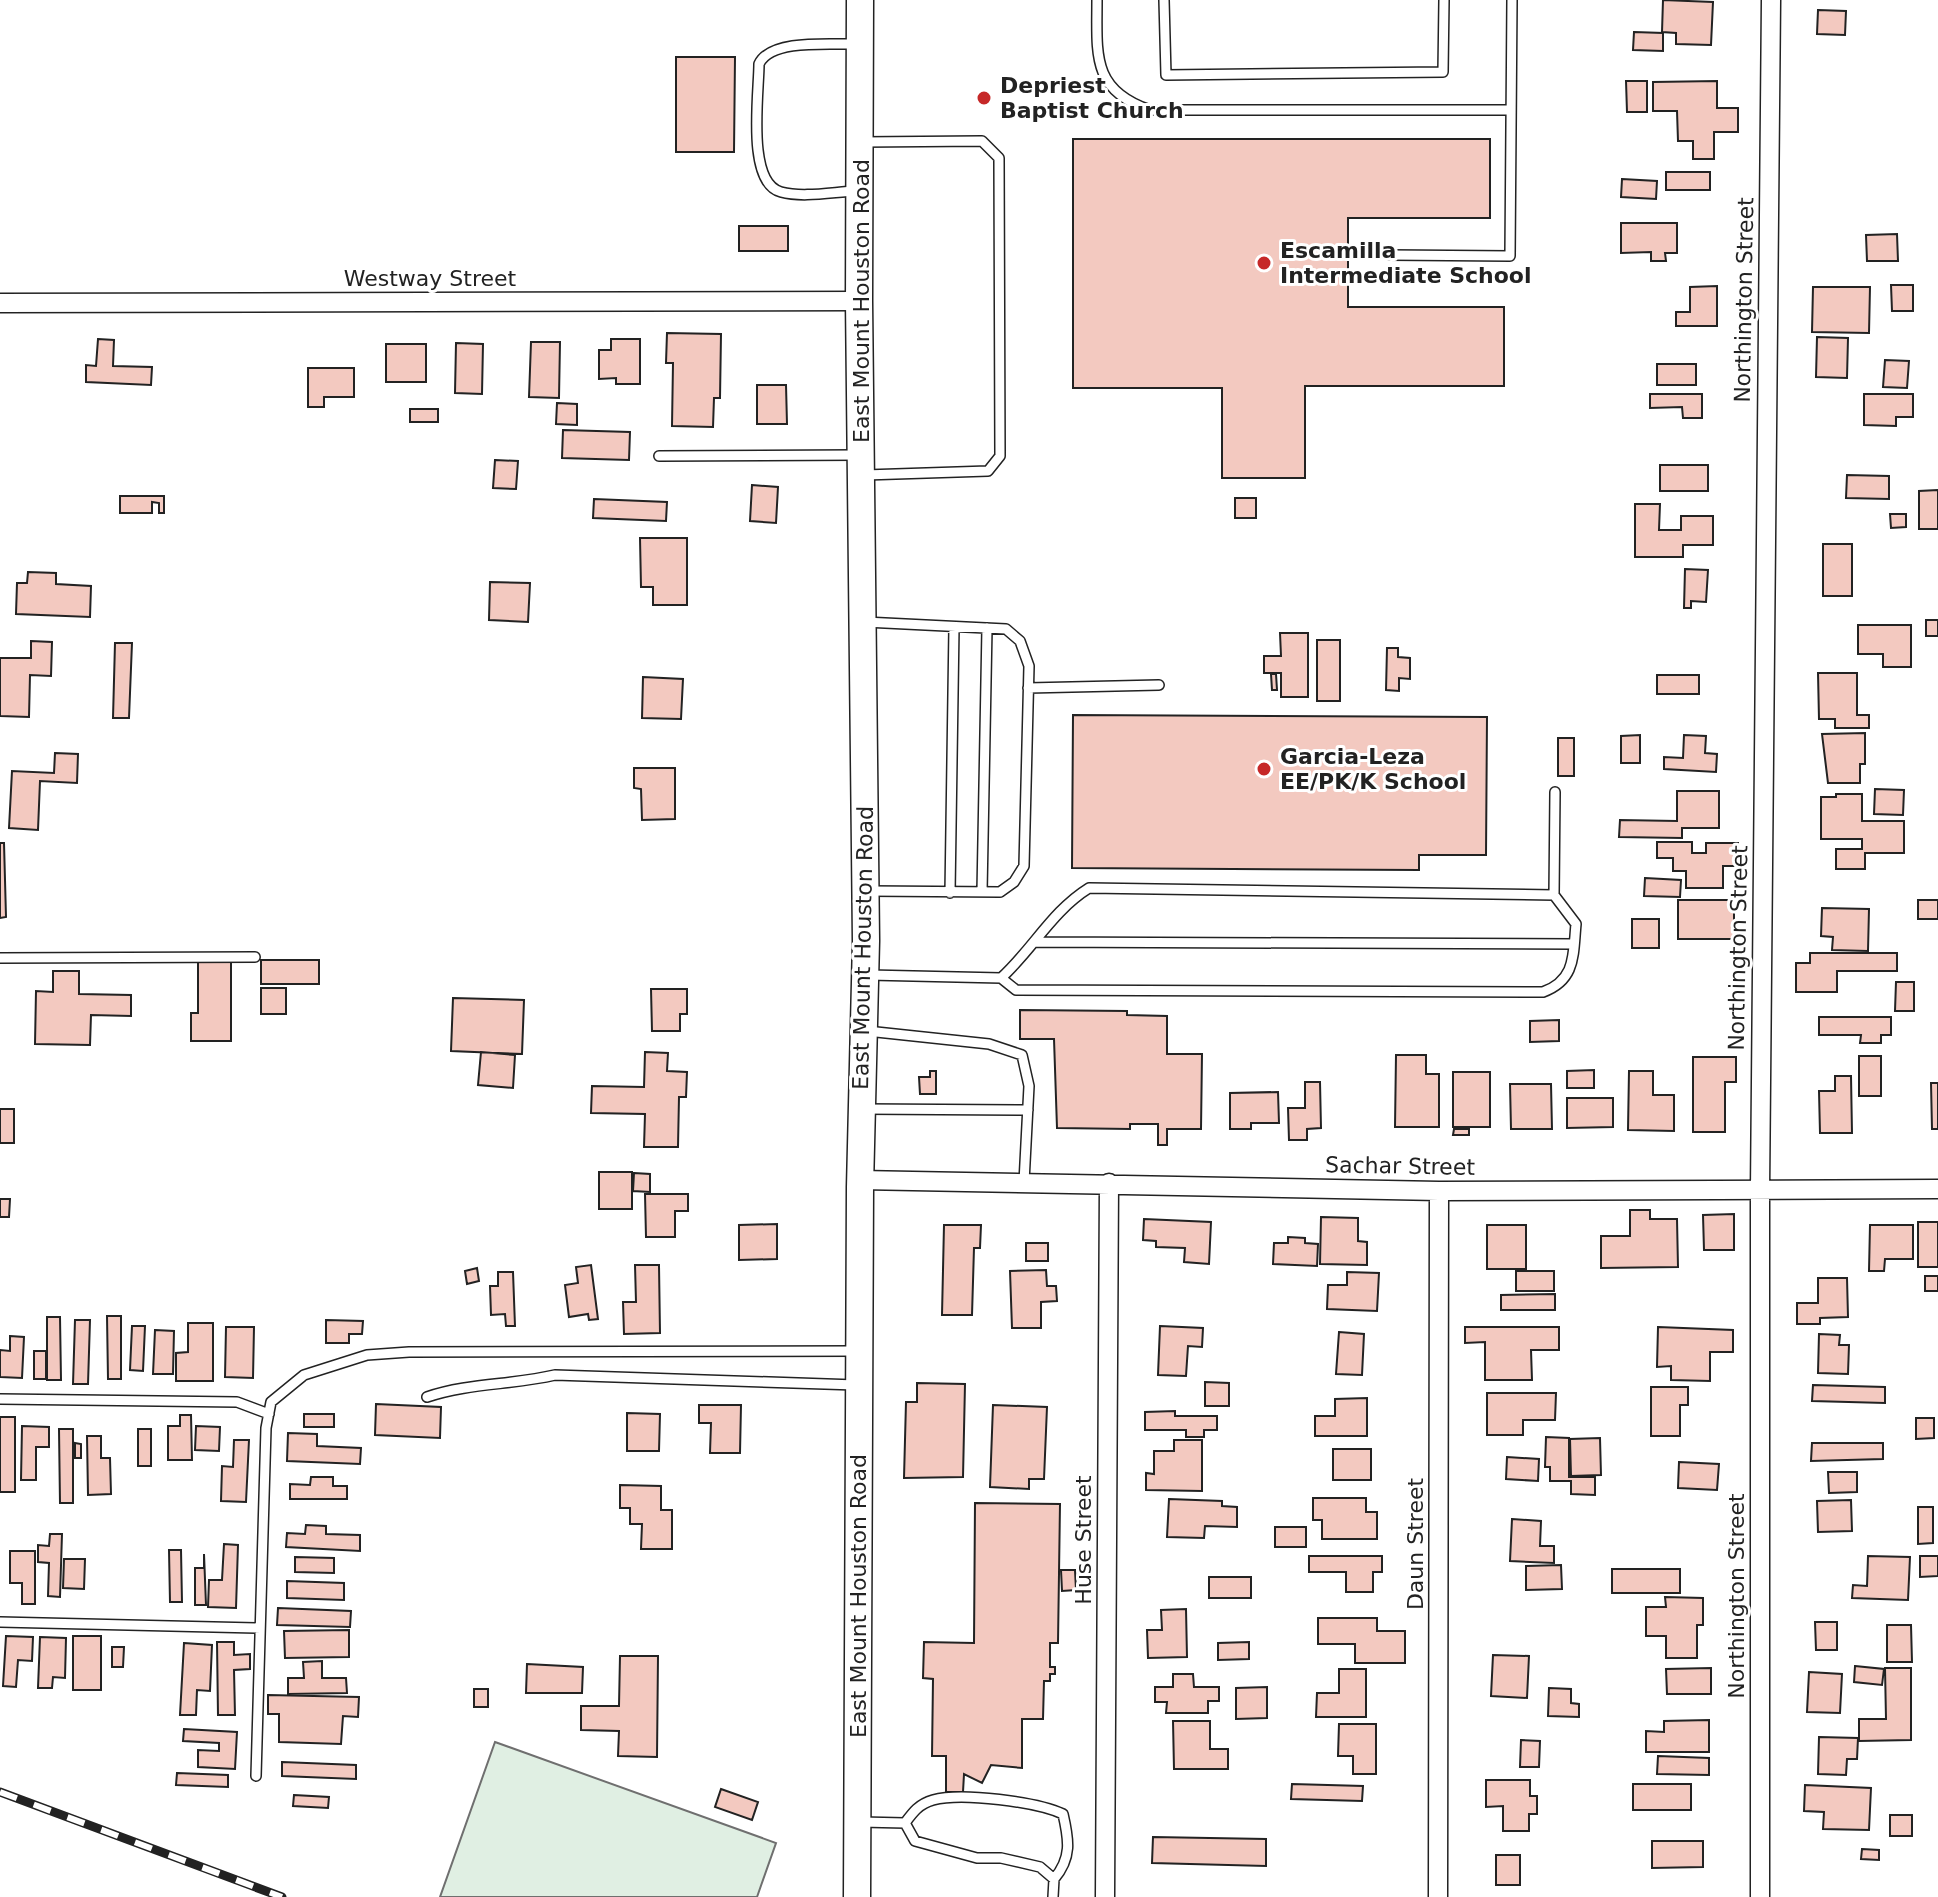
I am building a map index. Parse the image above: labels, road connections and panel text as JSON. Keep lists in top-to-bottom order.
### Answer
{
  "streets": {
    "main road": ["East Mount Houston Road"],
    "street": [
      "Westway Street",
      "Northington Street",
      "Sachar Street",
      "Huse Street",
      "Daun Street"
    ]
  },
  "crossings": [
    ["Westway Street", "East Mount Houston Road"],
    ["Northington Street", "Sachar Street"],
    ["East Mount Houston Road", "Sachar Street"],
    ["Sachar Street", "Huse Street"],
    ["Sachar Street", "Daun Street"]
  ],
  "places": ["Depriest Baptist Church", "Escamilla Intermediate School", "Garcia-Leza EE/PK/K School"]
}
